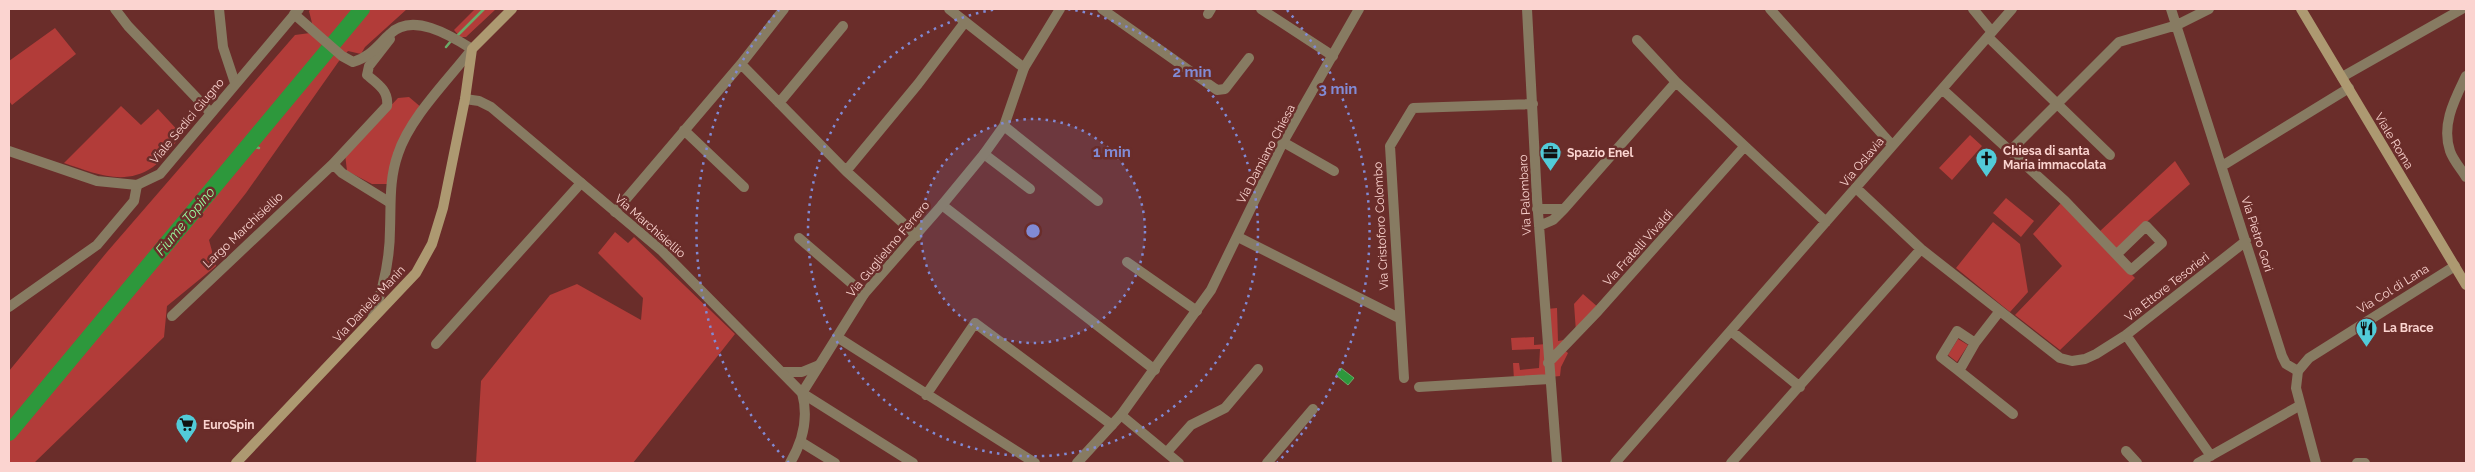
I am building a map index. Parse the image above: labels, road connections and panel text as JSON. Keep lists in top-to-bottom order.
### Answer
{
  "streets": {
    "main road": ["Viale Roma", "Via Daniele Manin"],
    "street": [
      "Viale Sedici Giugno",
      "Via Damiano Chiesa",
      "Via Oslavia",
      "Via Palombaro",
      "Via Marchisiellio",
      "Via Cristoforo Colombo",
      "Largo Marchisiellio",
      "Via Pietro Gori",
      "Via Fratelli Vivaldi",
      "Via Guglielmo Ferrero",
      "Via Ettore Tesorieri",
      "Via Col di Lana"
    ]
  },
  "crossings": [
    ["Viale Roma", "Via Col di Lana"],
    ["Via Palombaro", "Via Cristoforo Colombo"],
    ["Via Palombaro", "Via Fratelli Vivaldi"],
    ["Via Marchisiellio", "Via Guglielmo Ferrero"],
    ["Via Marchisiellio", "Via Daniele Manin"],
    ["Via Pietro Gori", "Via Ettore Tesorieri"],
    ["Via Pietro Gori", "Via Col di Lana"]
  ],
  "water": ["Fiume Topino"],
  "places": {
    "office": ["Spazio Enel"],
    "church": ["Chiesa di santa Maria immacolata"],
    "restaurant": ["La Brace"],
    "supermarket": ["EuroSpin"]
  },
  "rings": ["2 min", "3 min", "1 min"]
}
